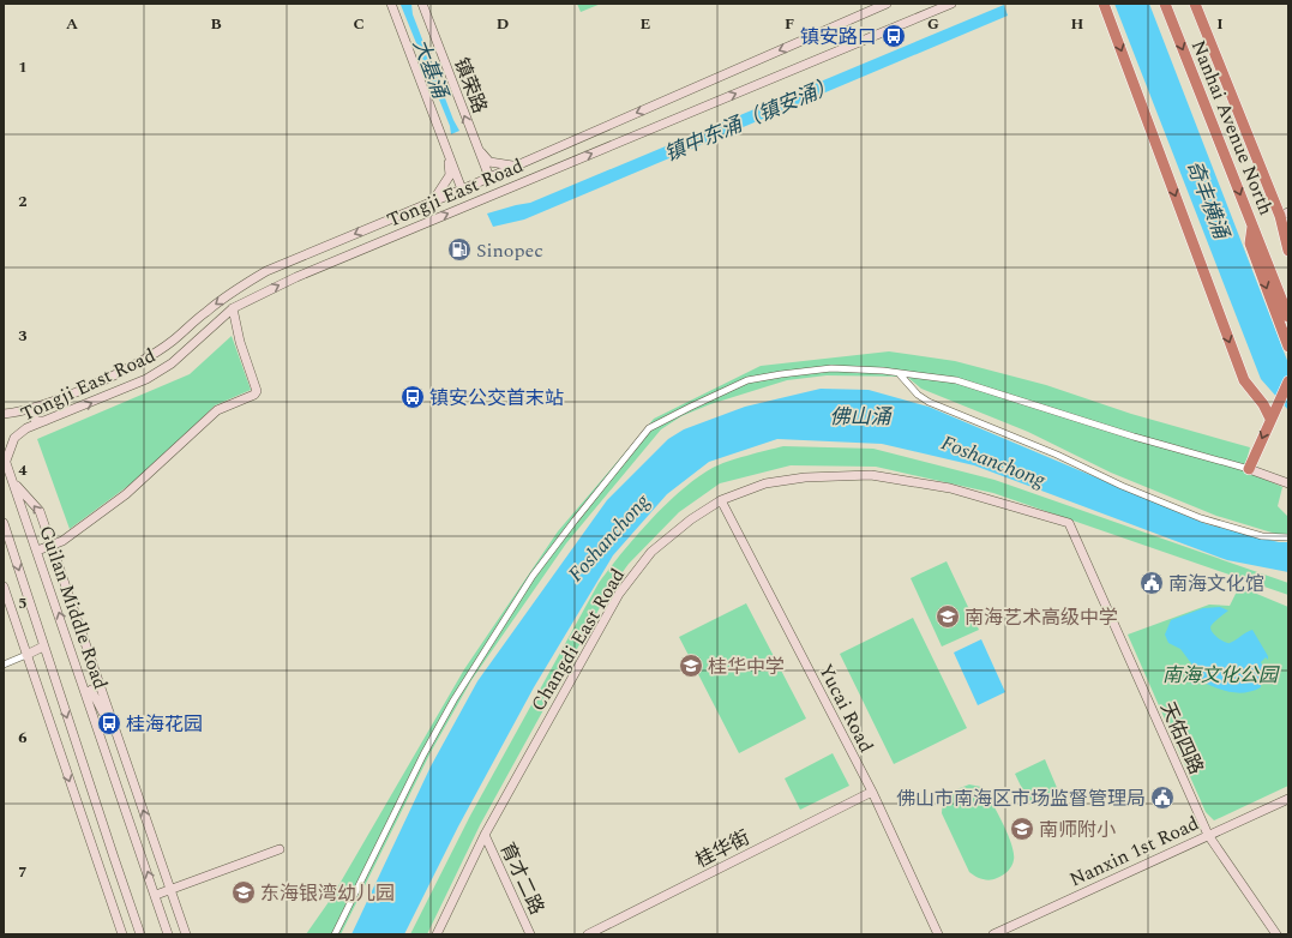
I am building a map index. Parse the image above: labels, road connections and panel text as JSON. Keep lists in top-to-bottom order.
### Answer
{
  "streets": {
    "highway": ["Nanhai Avenue North"],
    "main road": [
      "镇荣路",
      "Tongji East Road",
      "Guilan Middle Road",
      "Changdi East Road",
      "Yucai Road",
      "天佑四路",
      "桂华街",
      "Nanxin 1st Road",
      "育才二路"
    ]
  },
  "crossings": [
    ["镇荣路", "Tongji East Road"],
    ["Tongji East Road", "Guilan Middle Road"],
    ["Changdi East Road", "Yucai Road"],
    ["Changdi East Road", "天佑四路"],
    ["Changdi East Road", "育才二路"],
    ["Yucai Road", "桂华街"],
    ["天佑四路", "Nanxin 1st Road"]
  ],
  "water": [
    "大基涌",
    "镇中东涌（镇安涌）",
    "奇丰横涌",
    "佛山涌",
    "Foshanchong"
  ],
  "parks": ["南海文化公园"],
  "places": {
    "bus stop": ["镇安路口", "镇安公交首末站", "桂海花园"],
    "fuel station": ["Sinopec"],
    "public building": ["南海文化馆", "佛山市南海区市场监督管理局"],
    "school or university": [
      "南海艺术高级中学",
      "桂华中学",
      "南师附小",
      "东海银湾幼儿园"
    ]
  },
  "grid": {
    "columns": [
      "A",
      "B",
      "C",
      "D",
      "E",
      "F",
      "G",
      "H",
      "I"
    ],
    "rows": [
      "1",
      "2",
      "3",
      "4",
      "5",
      "6",
      "7"
    ]
  }
}
